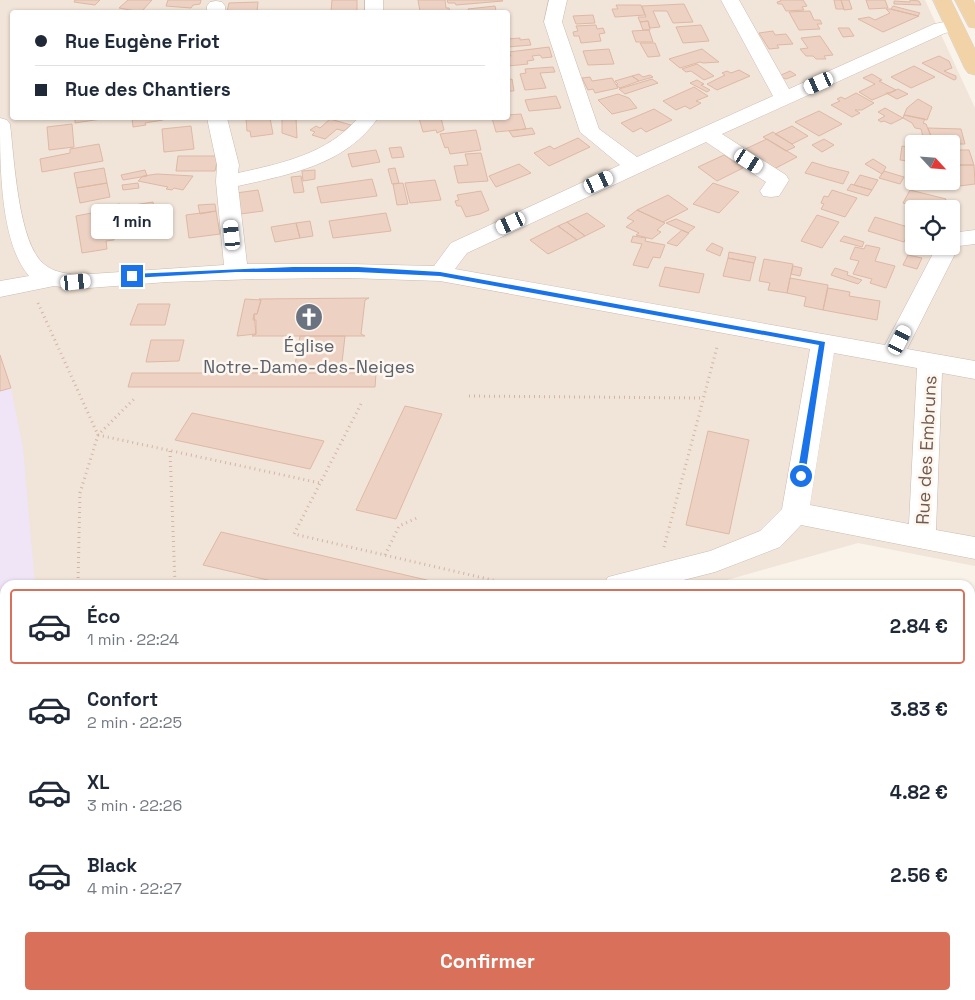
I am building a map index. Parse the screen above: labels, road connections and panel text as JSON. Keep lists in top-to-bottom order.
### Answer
{
  "streets": {
    "street": ["Rue des Embruns"]
  },
  "places": {
    "church": ["Église Notre-Dame-des-Neiges"]
  },
  "north": "bottom right",
  "page": {
    "banner": ["Rue Eugène Friot", "Rue des Chantiers"],
    "bubble": "1 min",
    "list": [
      {
        "name": "Éco",
        "note": "1 min · 22:24",
        "value": "2.84 €"
      },
      {
        "name": "Confort",
        "note": "2 min · 22:25",
        "value": "3.83 €"
      },
      {
        "name": "XL",
        "note": "3 min · 22:26",
        "value": "4.82 €"
      },
      {
        "name": "Black",
        "note": "4 min · 22:27",
        "value": "2.56 €"
      }
    ],
    "buttons": "Confirmer"
  }
}
